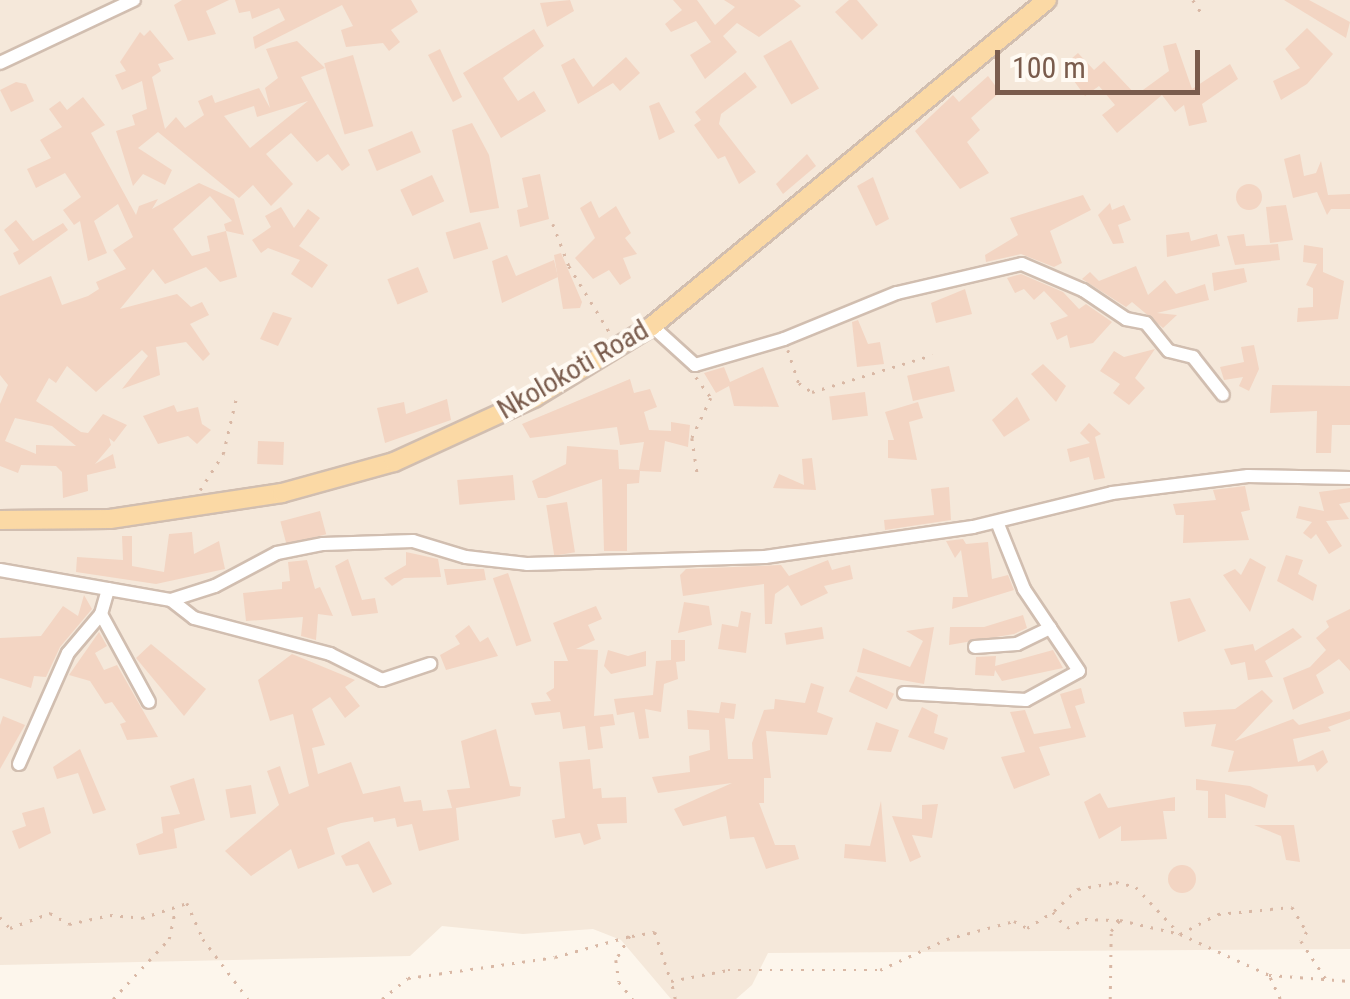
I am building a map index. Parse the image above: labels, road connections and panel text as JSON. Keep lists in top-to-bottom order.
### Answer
{
  "streets": {
    "main road": ["Nkolokoti Road"]
  },
  "scale_bar": "100 m"
}
